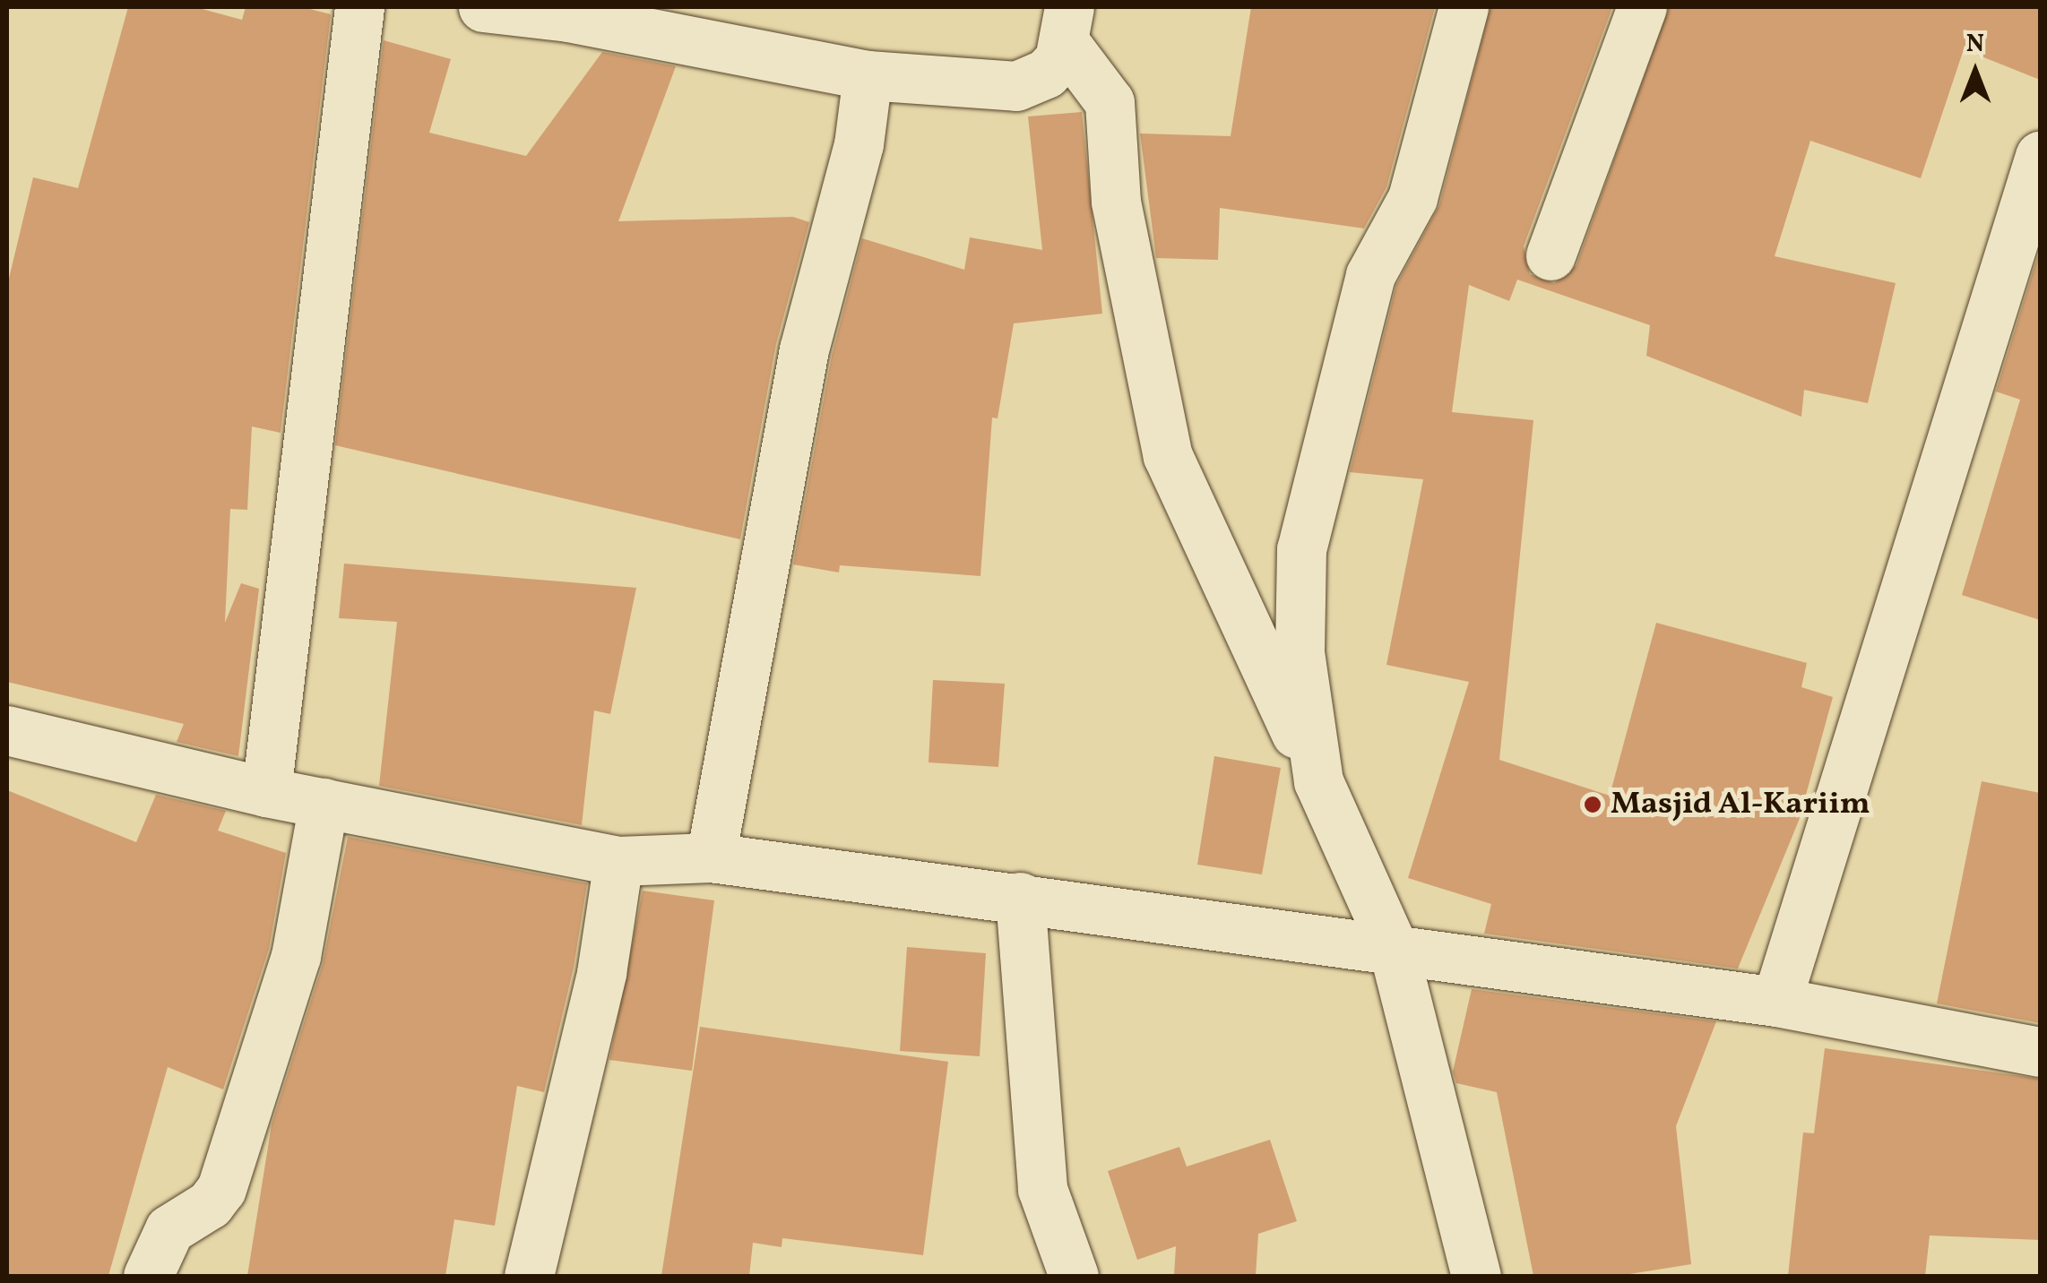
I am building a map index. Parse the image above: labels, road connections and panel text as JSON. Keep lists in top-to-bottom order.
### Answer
{
  "places": ["Masjid Al-Kariim"],
  "north": "top"
}
